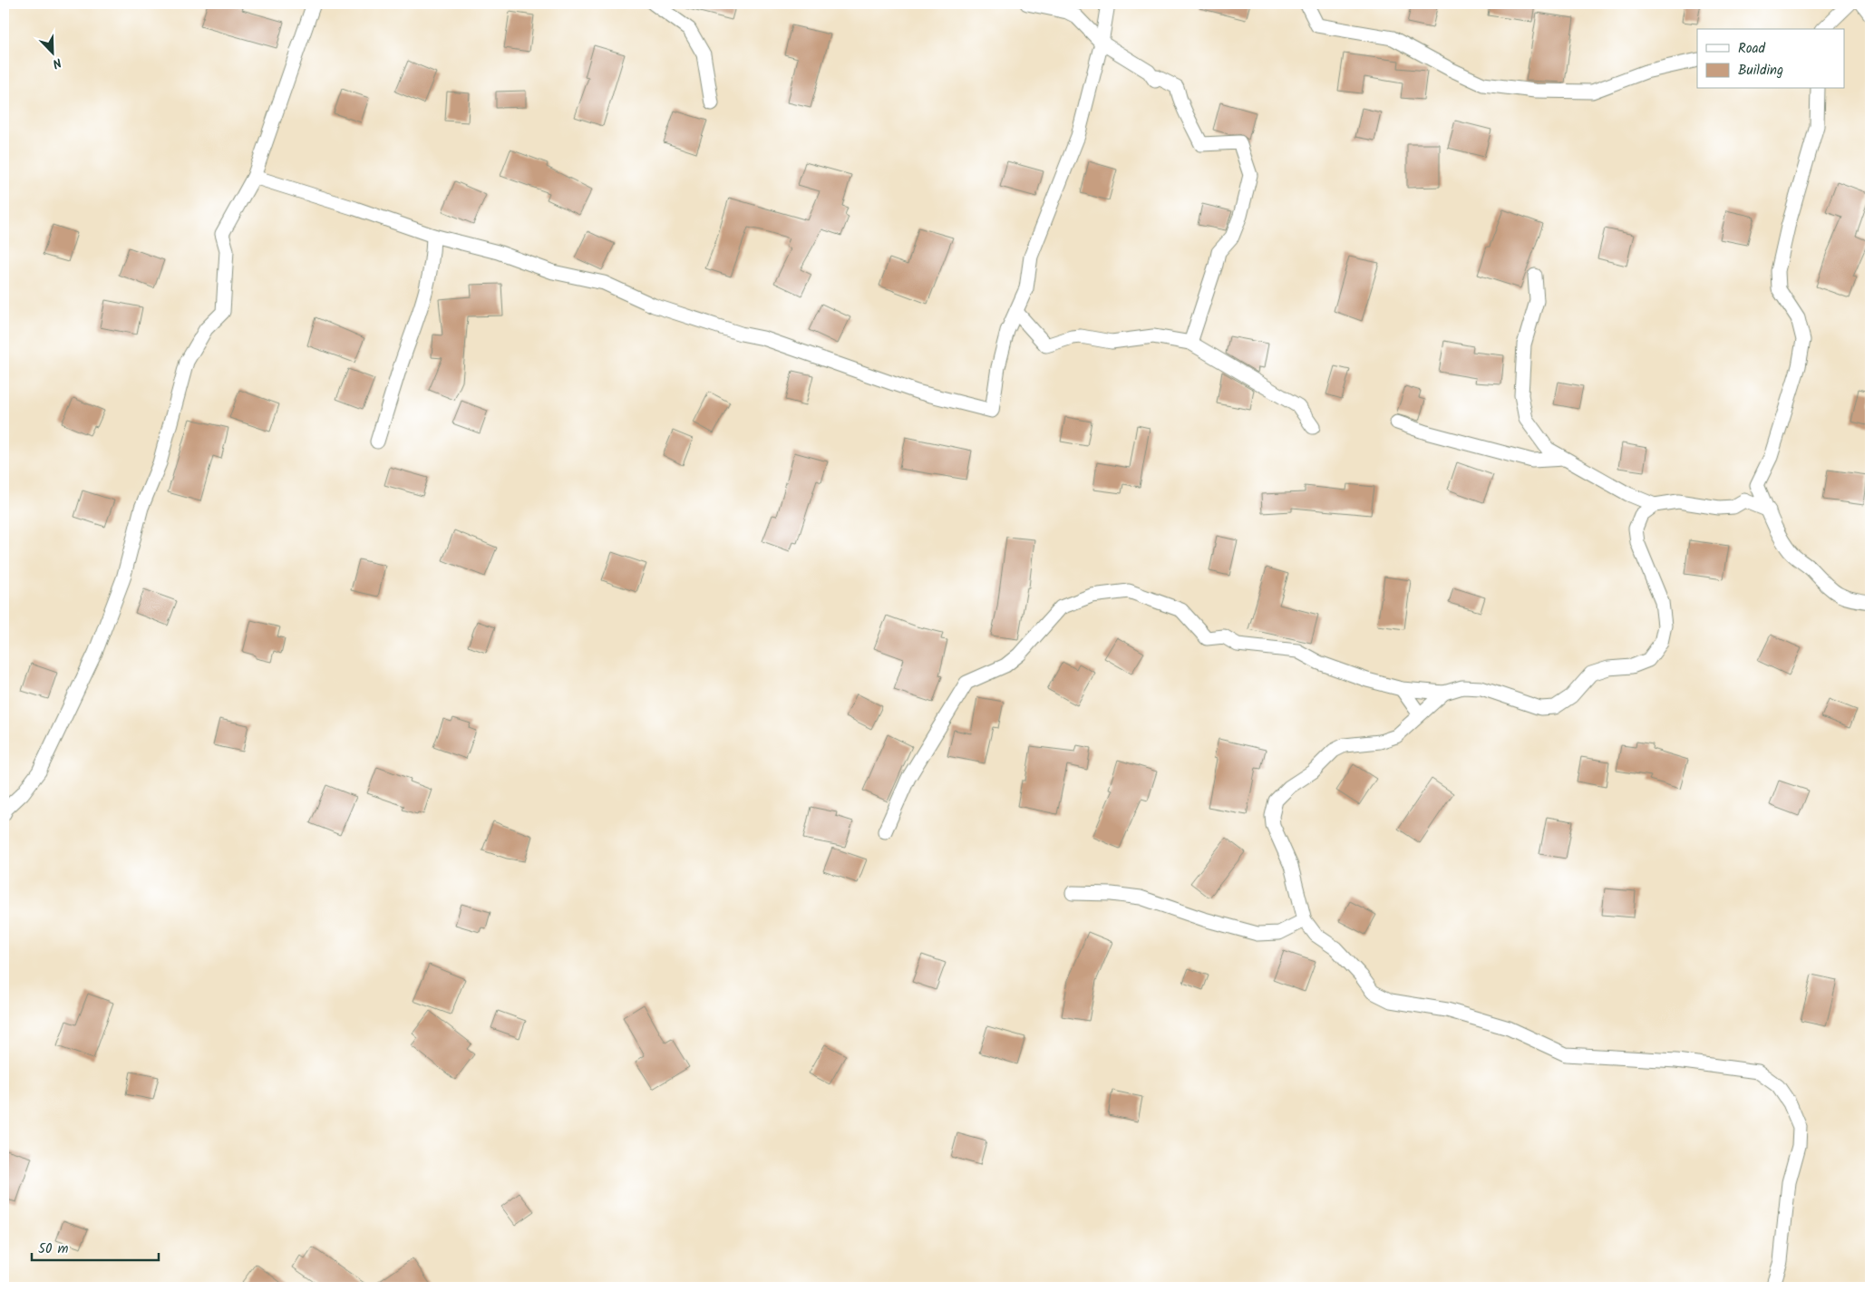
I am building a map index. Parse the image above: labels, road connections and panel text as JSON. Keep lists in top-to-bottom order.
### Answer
{
  "legend": ["Road", "Building"],
  "scale_bar": "50 m",
  "north": "bottom right"
}
